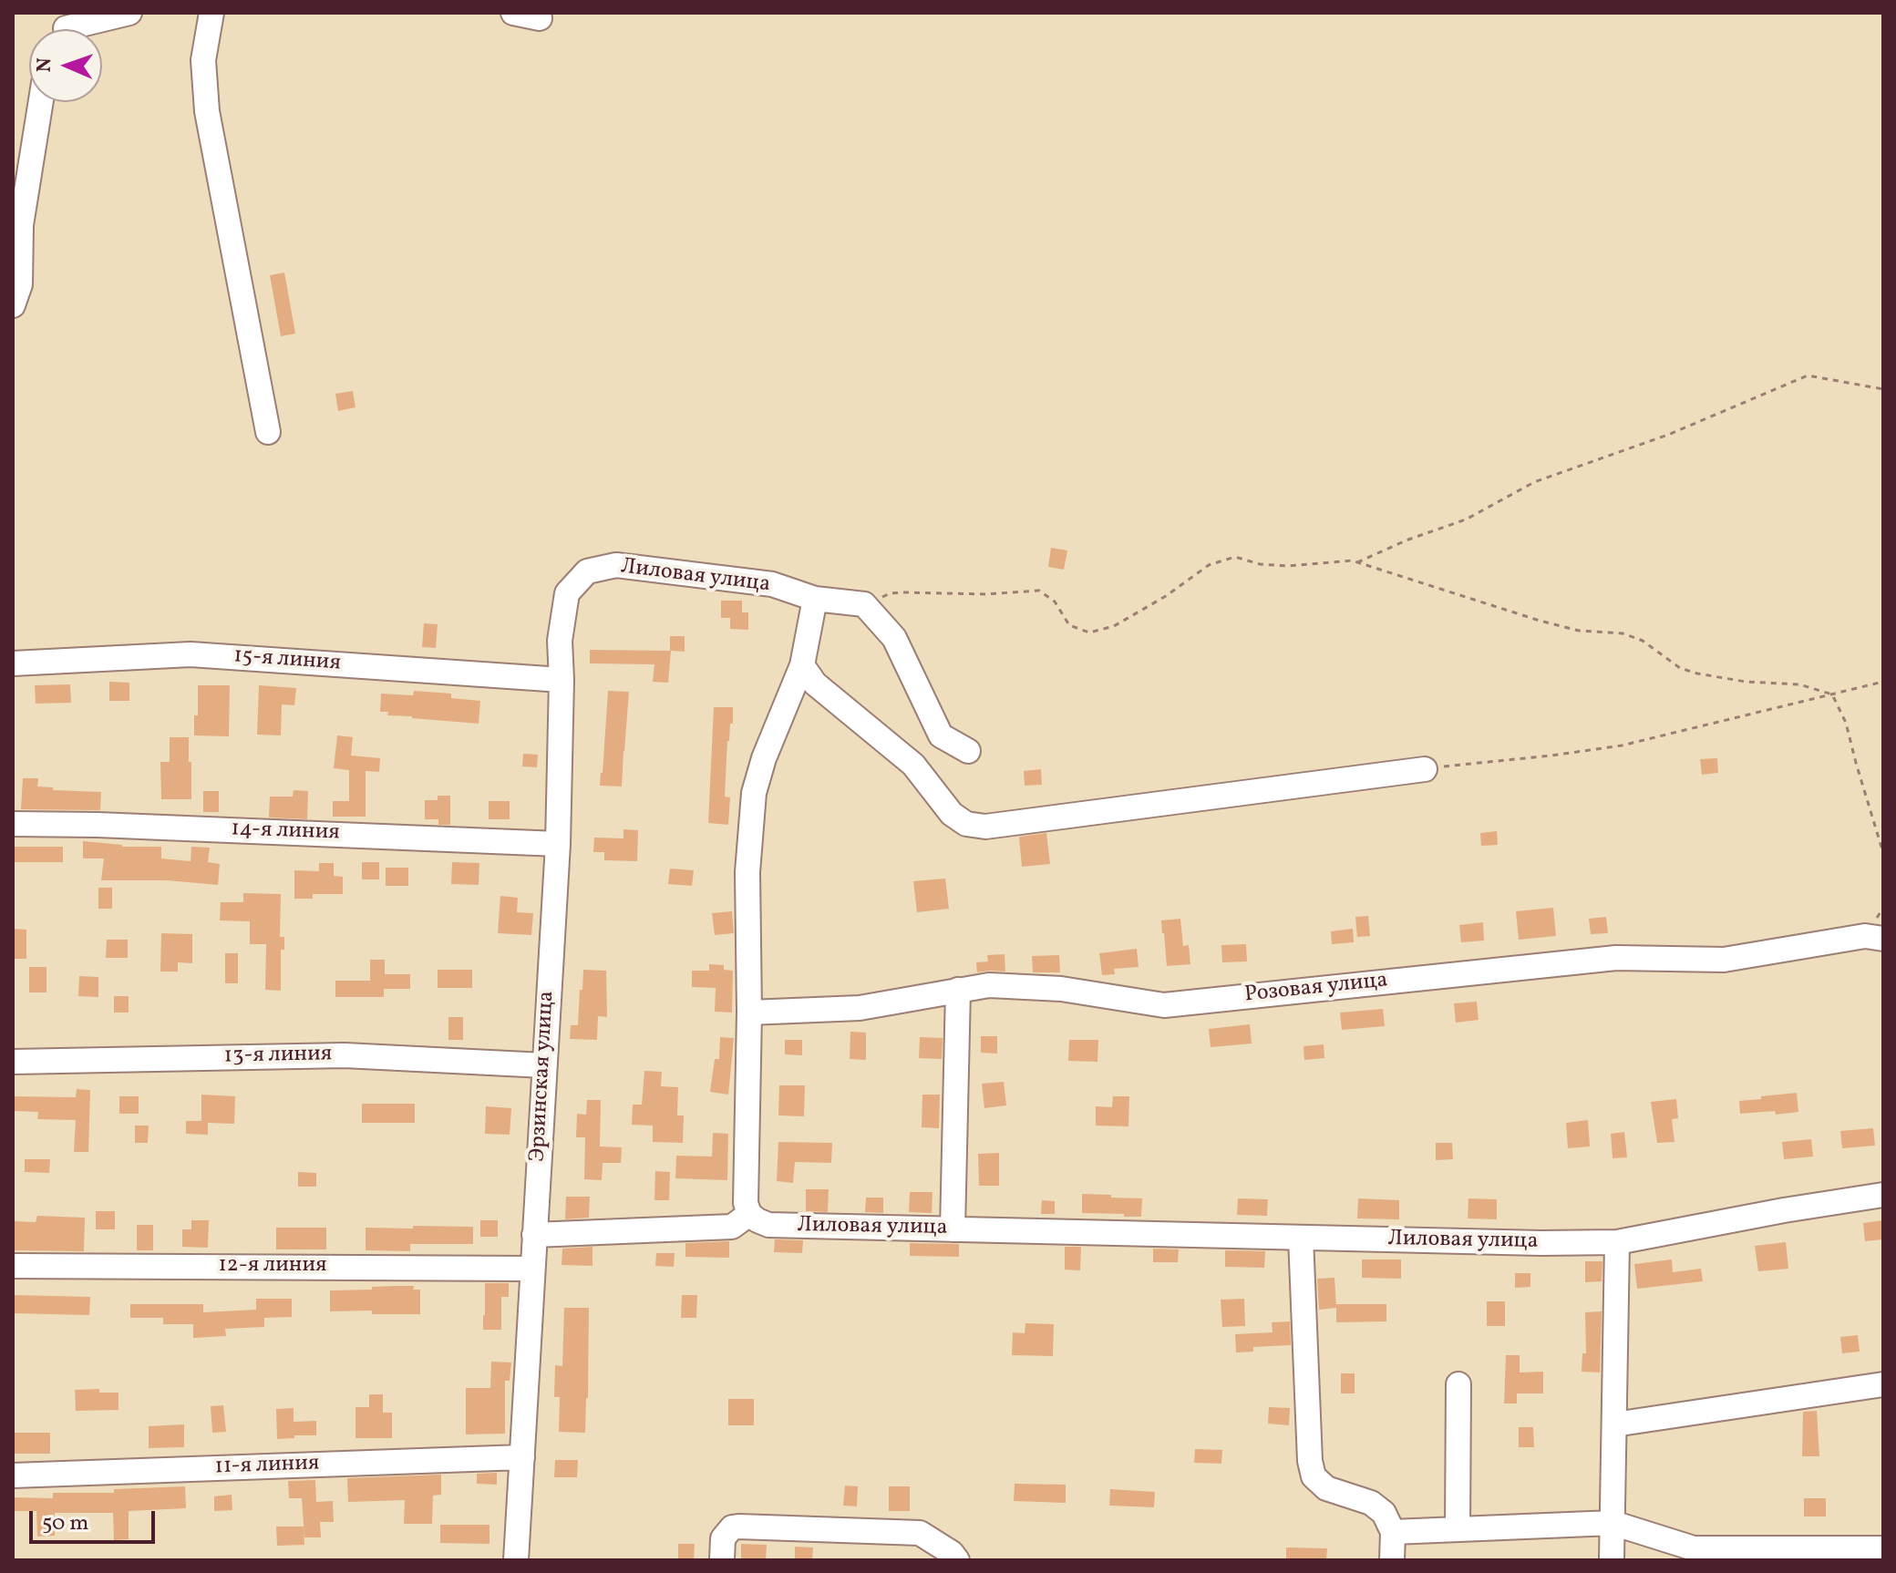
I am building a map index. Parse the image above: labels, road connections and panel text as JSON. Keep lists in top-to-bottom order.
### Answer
{
  "streets": {
    "street": [
      "Лиловая улица",
      "15-я линия",
      "14-я линия",
      "Розовая улица",
      "13-я линия",
      "Эрзинская улица",
      "12-я линия",
      "11-я линия"
    ]
  },
  "crossings": [
    ["Лиловая улица", "Эрзинская улица"],
    ["15-я линия", "Эрзинская улица"],
    ["14-я линия", "Эрзинская улица"],
    ["13-я линия", "Эрзинская улица"],
    ["Эрзинская улица", "12-я линия"],
    ["Эрзинская улица", "11-я линия"]
  ],
  "scale_bar": "50 m",
  "north": "left"
}
